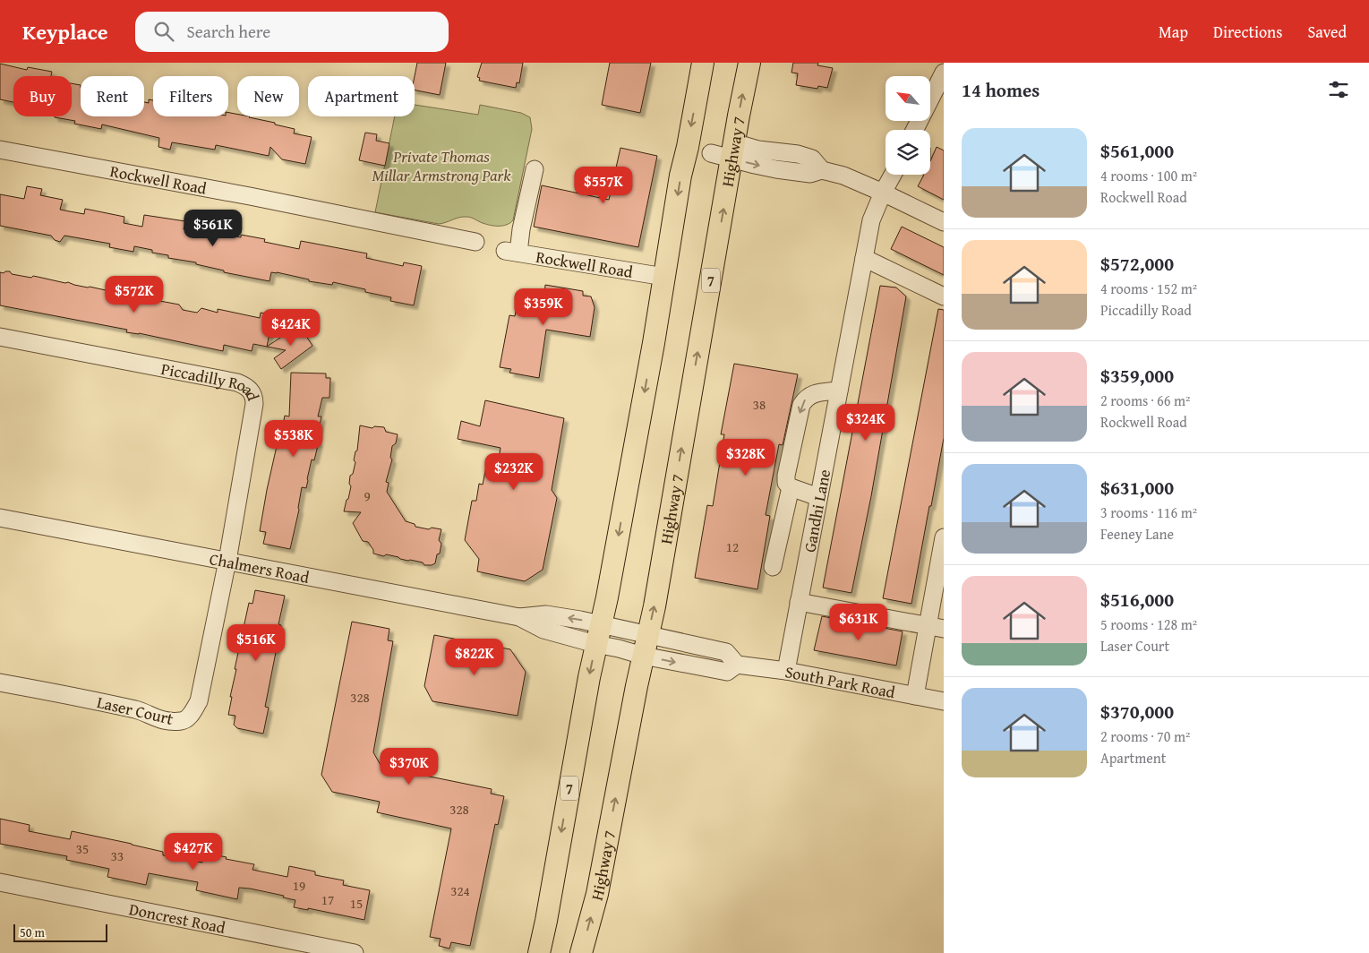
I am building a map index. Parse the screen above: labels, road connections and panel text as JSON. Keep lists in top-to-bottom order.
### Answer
{
  "streets": {
    "main road": ["Highway 7", "7"],
    "street": [
      "Rockwell Road",
      "Piccadilly Road",
      "Gandhi Lane",
      "Chalmers Road",
      "South Park Road",
      "Laser Court",
      "Doncrest Road"
    ]
  },
  "crossings": [
    ["Highway 7", "Chalmers Road"],
    ["Highway 7", "South Park Road"],
    ["Rockwell Road", "7"],
    ["7", "Chalmers Road"],
    ["7", "South Park Road"],
    ["Piccadilly Road", "Chalmers Road"],
    ["Piccadilly Road", "Laser Court"],
    ["Gandhi Lane", "South Park Road"],
    ["Chalmers Road", "South Park Road"],
    ["Chalmers Road", "Laser Court"]
  ],
  "parks": ["Private Thomas Millar Armstrong Park"],
  "house_numbers": [
    "38",
    "9",
    "12",
    "328",
    "328",
    "35",
    "33",
    "19",
    "324",
    "17",
    "15"
  ],
  "scale_bar": "50 m",
  "north": "top left",
  "page": {
    "header": "Keyplace",
    "search": "Search here",
    "nav": ["Map", "Directions", "Saved"],
    "heading": "14 homes",
    "chip": [
      "Buy",
      "Rent",
      "Filters",
      "New",
      "Apartment"
    ],
    "list": [
      {
        "name": "$561,000",
        "note": "4 rooms · 100 m² · Rockwell Road"
      },
      {
        "name": "$572,000",
        "note": "4 rooms · 152 m² · Piccadilly Road"
      },
      {
        "name": "$359,000",
        "note": "2 rooms · 66 m² · Rockwell Road"
      },
      {
        "name": "$631,000",
        "note": "3 rooms · 116 m² · Feeney Lane"
      },
      {
        "name": "$516,000",
        "note": "5 rooms · 128 m² · Laser Court"
      },
      {
        "name": "$370,000",
        "note": "2 rooms · 70 m² · Apartment"
      }
    ],
    "price": [
      "$557K",
      "$561K",
      "$572K",
      "$359K",
      "$424K",
      "$324K",
      "$538K",
      "$328K",
      "$232K",
      "$631K",
      "$516K",
      "$822K",
      "$370K",
      "$427K"
    ],
    "scale": "50 m"
  }
}
